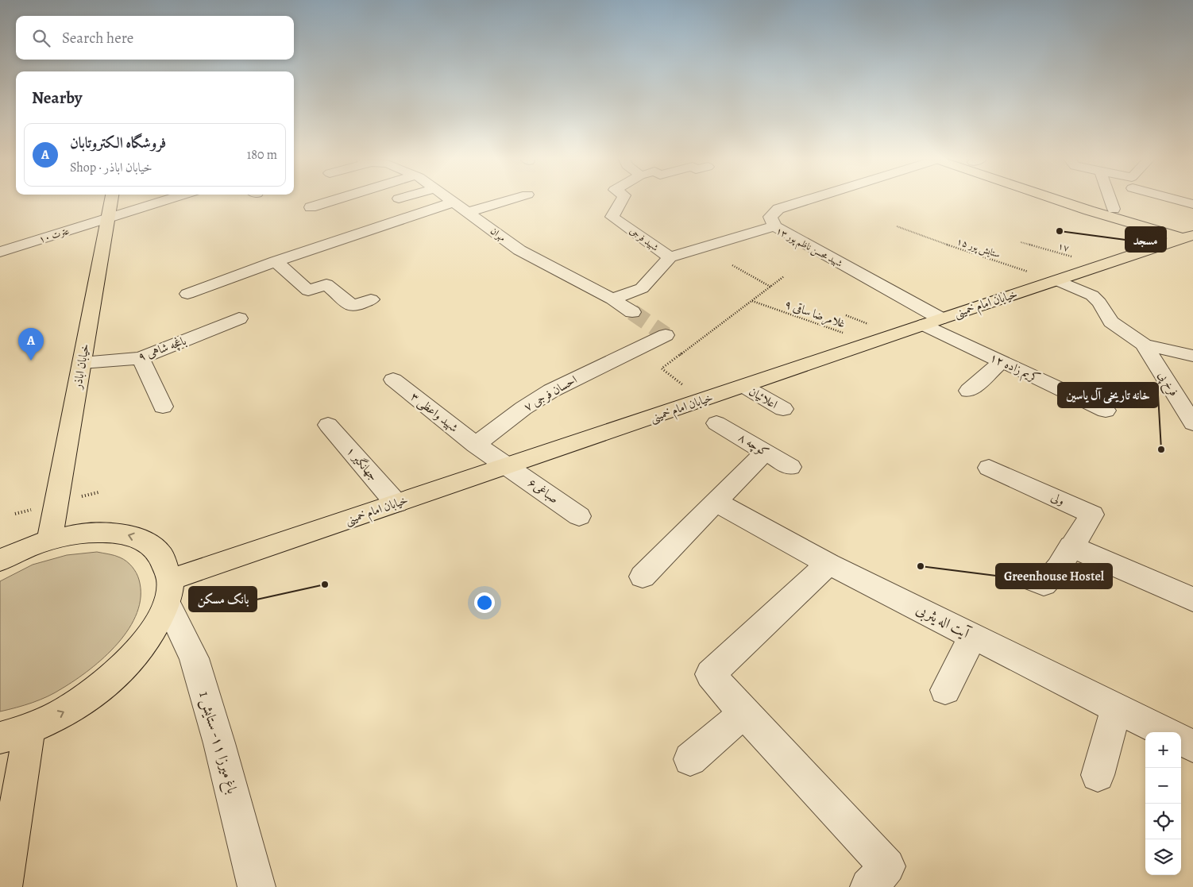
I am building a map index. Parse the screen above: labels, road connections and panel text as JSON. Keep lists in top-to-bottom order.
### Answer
{
  "streets": {
    "main road": ["خیابان امام خمینی", "خیابان اباذر"],
    "street": [
      "مهران",
      "عترت ۱۰",
      "شهید فرجی",
      "شهید محسن ناظم پور ۱۳",
      "باغچه شاهی ۹",
      "کریم زاده ۱۲",
      "فرخ پی",
      "احسان فرجی ۷",
      "اعلائیان",
      "شهید واعظی ۳",
      "کوچه ۸",
      "جهانگیر ۱",
      "صباغی۶",
      "ولی",
      "آیت اله یثربی",
      "باغ میرزا ۱۱- ستایش 1"
    ],
    "path": ["۱۷", "ستایش پور ۱۵", "غلامرضا ساقی ۹"]
  },
  "crossings": [
    ["عترت ۱۰", "خیابان اباذر"],
    ["شهید فرجی", "شهید محسن ناظم پور ۱۳"],
    ["شهید محسن ناظم پور ۱۳", "خیابان امام خمینی"],
    ["شهید محسن ناظم پور ۱۳", "کریم زاده ۱۲"],
    ["۱۷", "خیابان امام خمینی"],
    ["ستایش پور ۱۵", "خیابان امام خمینی"],
    ["خیابان امام خمینی", "غلامرضا ساقی ۹"],
    ["خیابان امام خمینی", "کریم زاده ۱۲"],
    ["خیابان امام خمینی", "اعلائیان"],
    ["خیابان امام خمینی", "جهانگیر ۱"],
    ["خیابان امام خمینی", "صباغی۶"],
    ["خیابان امام خمینی", "باغ میرزا ۱۱- ستایش 1"],
    ["باغچه شاهی ۹", "خیابان اباذر"],
    ["احسان فرجی ۷", "شهید واعظی ۳"]
  ],
  "places": [
    "مسجد",
    "خانه تاریخی آل یاسین",
    "Greenhouse Hostel",
    "بانک مسکن"
  ],
  "page": {
    "search": "Search here",
    "heading": "Nearby",
    "list": [
      {
        "mark": "A",
        "name": "فروشگاه الکتروتابان",
        "note": "Shop · خیابان اباذر",
        "value": "180 m"
      }
    ],
    "pins": "A",
    "map_buttons": ["+", "−"]
  }
}
